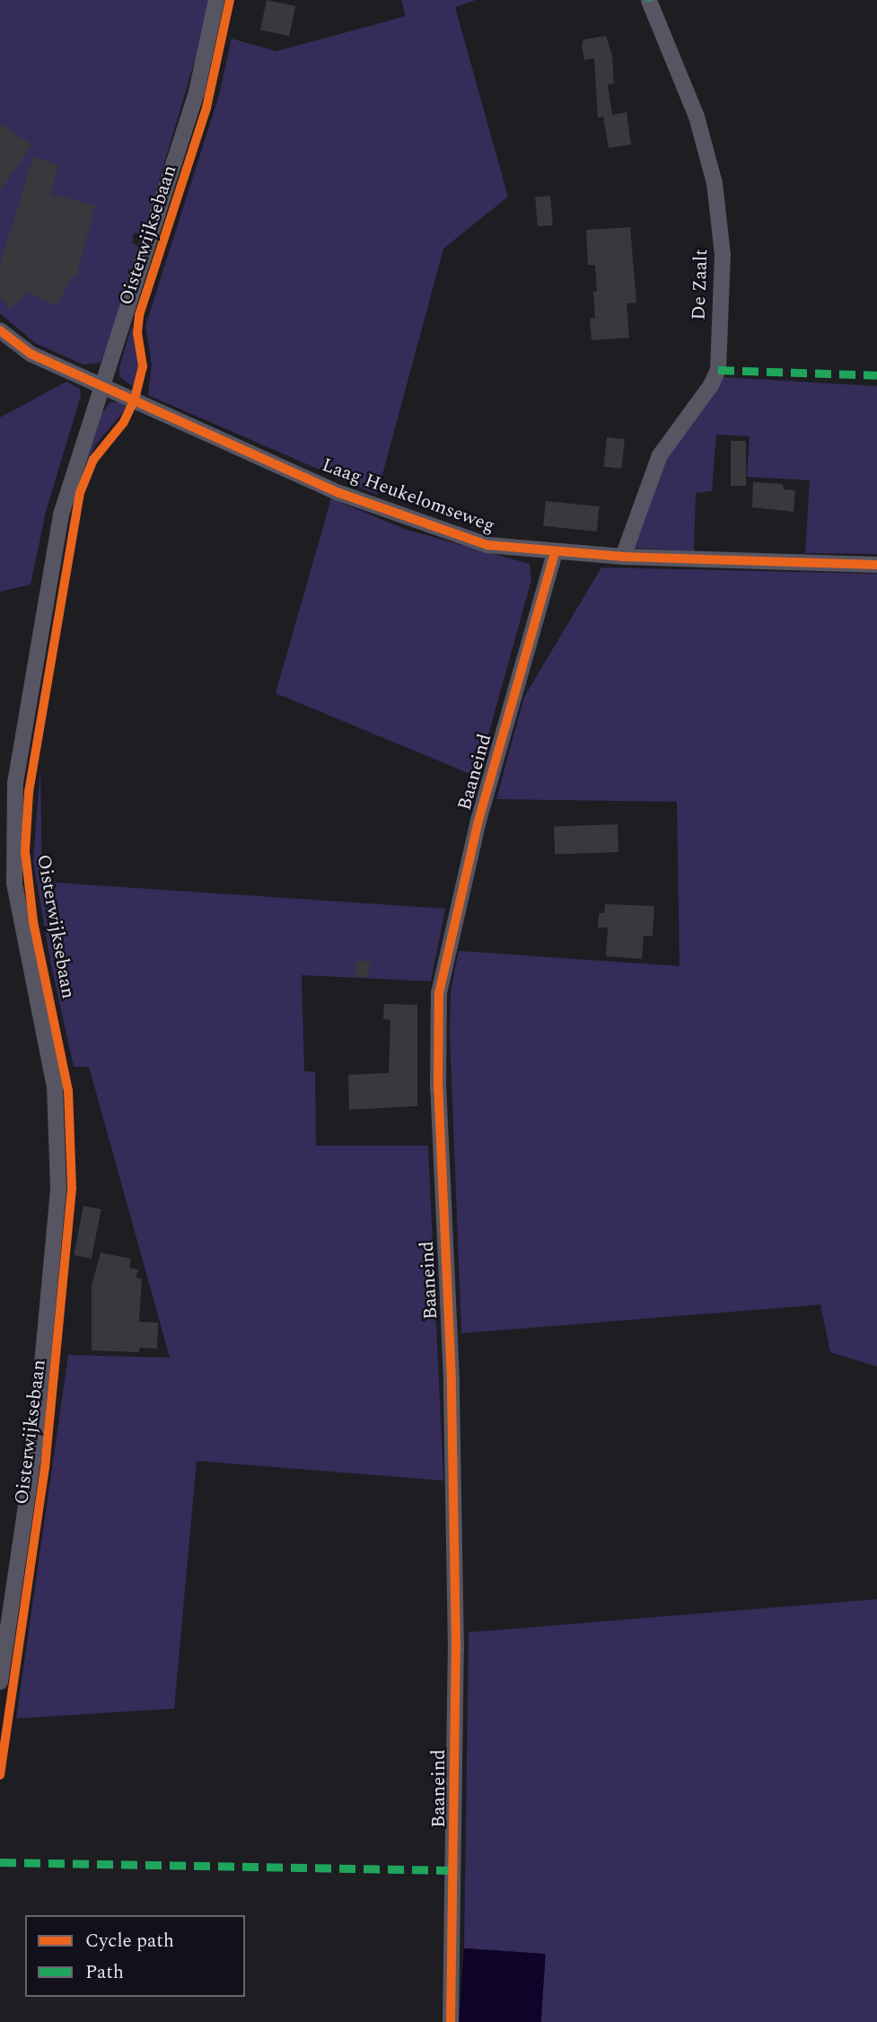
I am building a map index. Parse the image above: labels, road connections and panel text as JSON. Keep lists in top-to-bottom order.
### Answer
{
  "streets": {
    "street": [
      "Oisterwijksebaan",
      "De Zaalt",
      "Laag Heukelomseweg",
      "Baaneind"
    ]
  },
  "crossings": [
    ["Oisterwijksebaan", "Laag Heukelomseweg"],
    ["De Zaalt", "Laag Heukelomseweg"],
    ["Laag Heukelomseweg", "Baaneind"]
  ],
  "legend": ["Cycle path", "Path"]
}
